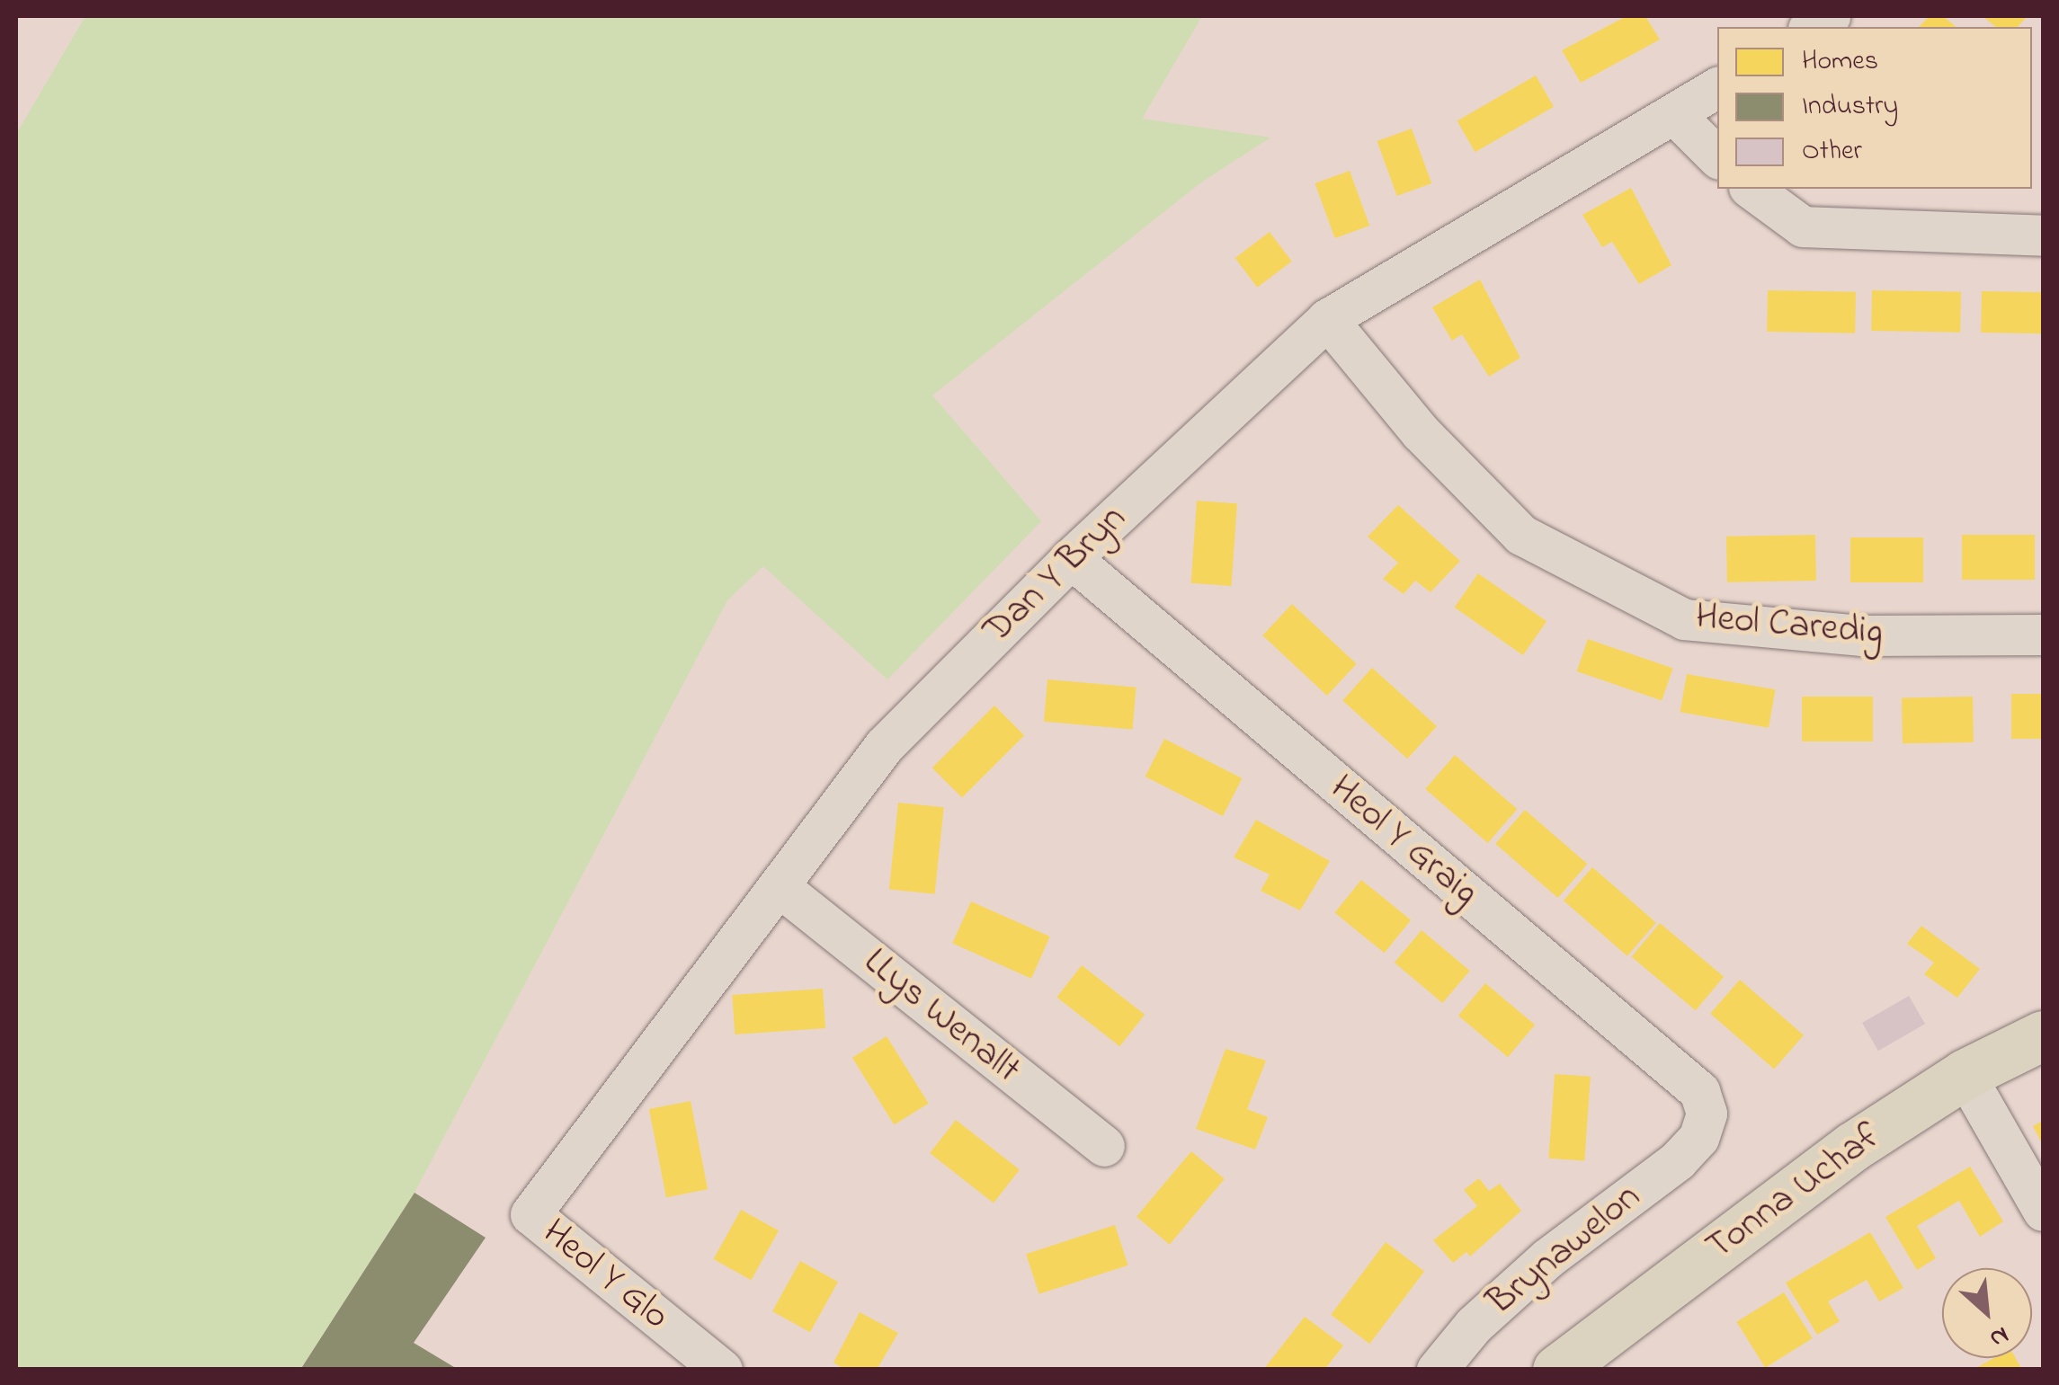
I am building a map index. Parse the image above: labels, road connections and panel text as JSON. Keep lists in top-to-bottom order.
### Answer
{
  "streets": {
    "main road": ["Tonna Uchaf"],
    "street": [
      "Dan Y Bryn",
      "Heol Caredig",
      "Heol Y Graig",
      "LLys Wenallt",
      "Brynawelon",
      "Heol Y Glo"
    ]
  },
  "crossings": [
    ["Dan Y Bryn", "Heol Caredig"],
    ["Dan Y Bryn", "Heol Y Graig"],
    ["Dan Y Bryn", "LLys Wenallt"],
    ["Dan Y Bryn", "Heol Y Glo"],
    ["Heol Y Graig", "Brynawelon"]
  ],
  "legend": ["Homes", "Industry", "Other"],
  "north": "bottom right"
}
